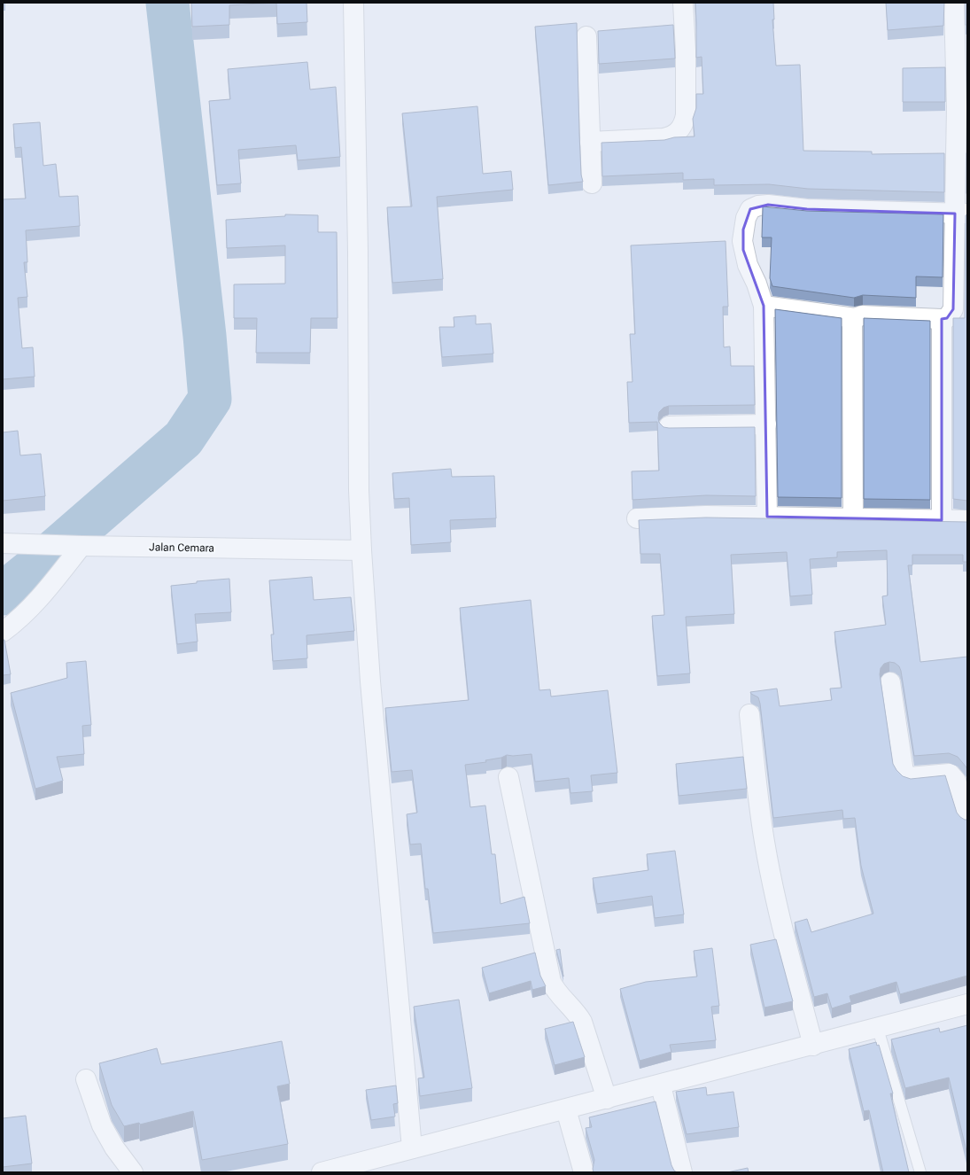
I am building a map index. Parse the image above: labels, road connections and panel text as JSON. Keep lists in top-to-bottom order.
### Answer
{
  "streets": {
    "street": ["Jalan Cemara"]
  }
}
